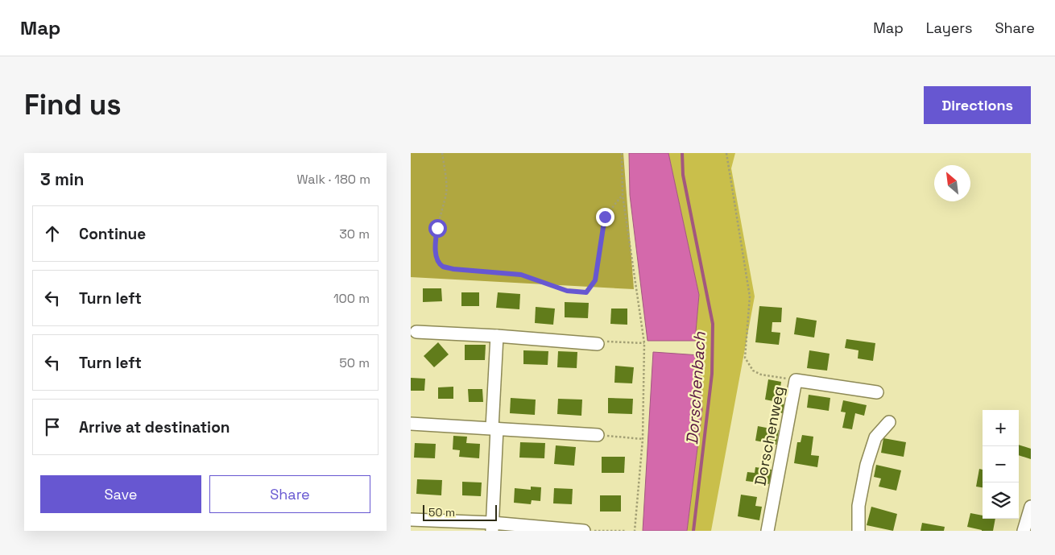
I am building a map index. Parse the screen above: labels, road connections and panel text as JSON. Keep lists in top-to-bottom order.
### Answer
{
  "streets": {
    "street": ["Dorschenweg"]
  },
  "water": ["Dorschenbach"],
  "scale_bar": "50 m",
  "north": "top left",
  "page": {
    "header": "Map",
    "nav": ["Map", "Layers", "Share"],
    "buttons": [
      "Directions",
      ["Save", "Share"]
    ],
    "title": "Find us",
    "heading": ["3 min", "Walk · 180 m"],
    "list": [
      ["Continue", "30 m"],
      ["Turn left", "100 m"],
      ["Turn left", "50 m"],
      "Arrive at destination"
    ],
    "map_buttons": ["+", "−"],
    "scale": "50 m"
  }
}
